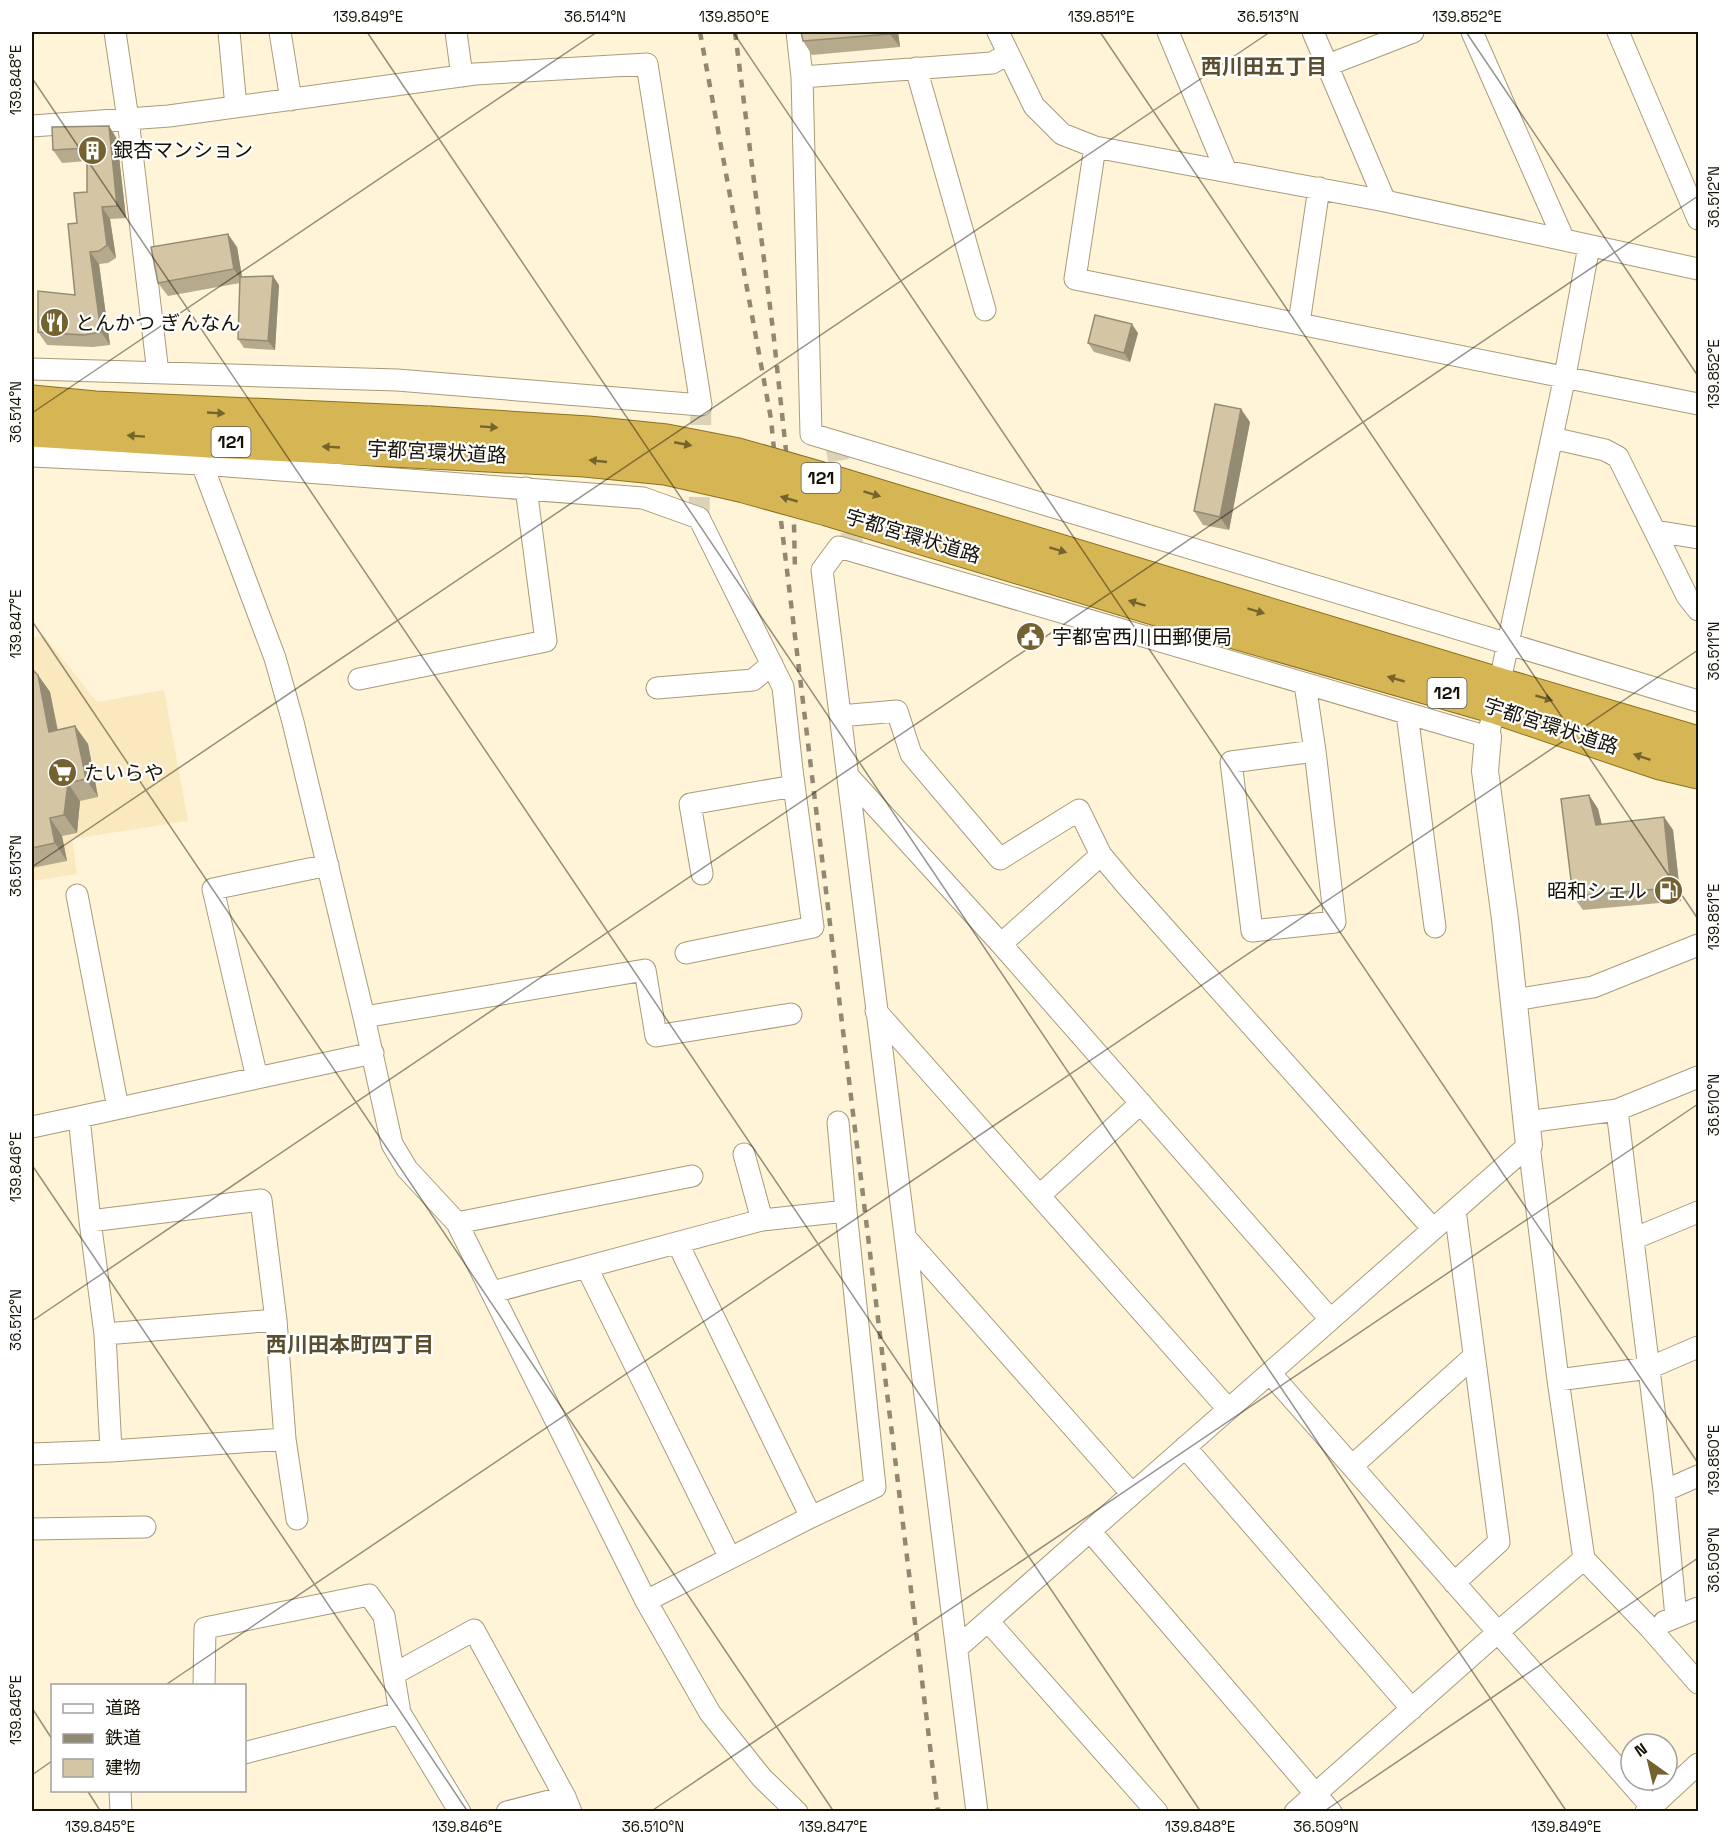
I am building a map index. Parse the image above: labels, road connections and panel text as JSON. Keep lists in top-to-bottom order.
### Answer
{
  "streets": {
    "highway": ["121", "宇都宮環状道路"]
  },
  "districts": ["西川田五丁目", "西川田本町四丁目"],
  "places": {
    "building": ["銀杏マンション"],
    "restaurant": ["とんかつ ぎんなん"],
    "public building": ["宇都宮西川田郵便局"],
    "supermarket": ["たいらや"],
    "fuel station": ["昭和シェル"]
  },
  "legend": ["道路", "鉄道", "建物"],
  "north": "top left",
  "coordinates": [
    "139.849°E",
    "36.514°N",
    "139.850°E",
    "139.851°E",
    "36.513°N",
    "139.852°E",
    "139.848°E",
    "36.512°N",
    "139.847°E",
    "36.511°N",
    "36.510°N",
    "139.846°E",
    "36.509°N",
    "139.845°E"
  ]
}
